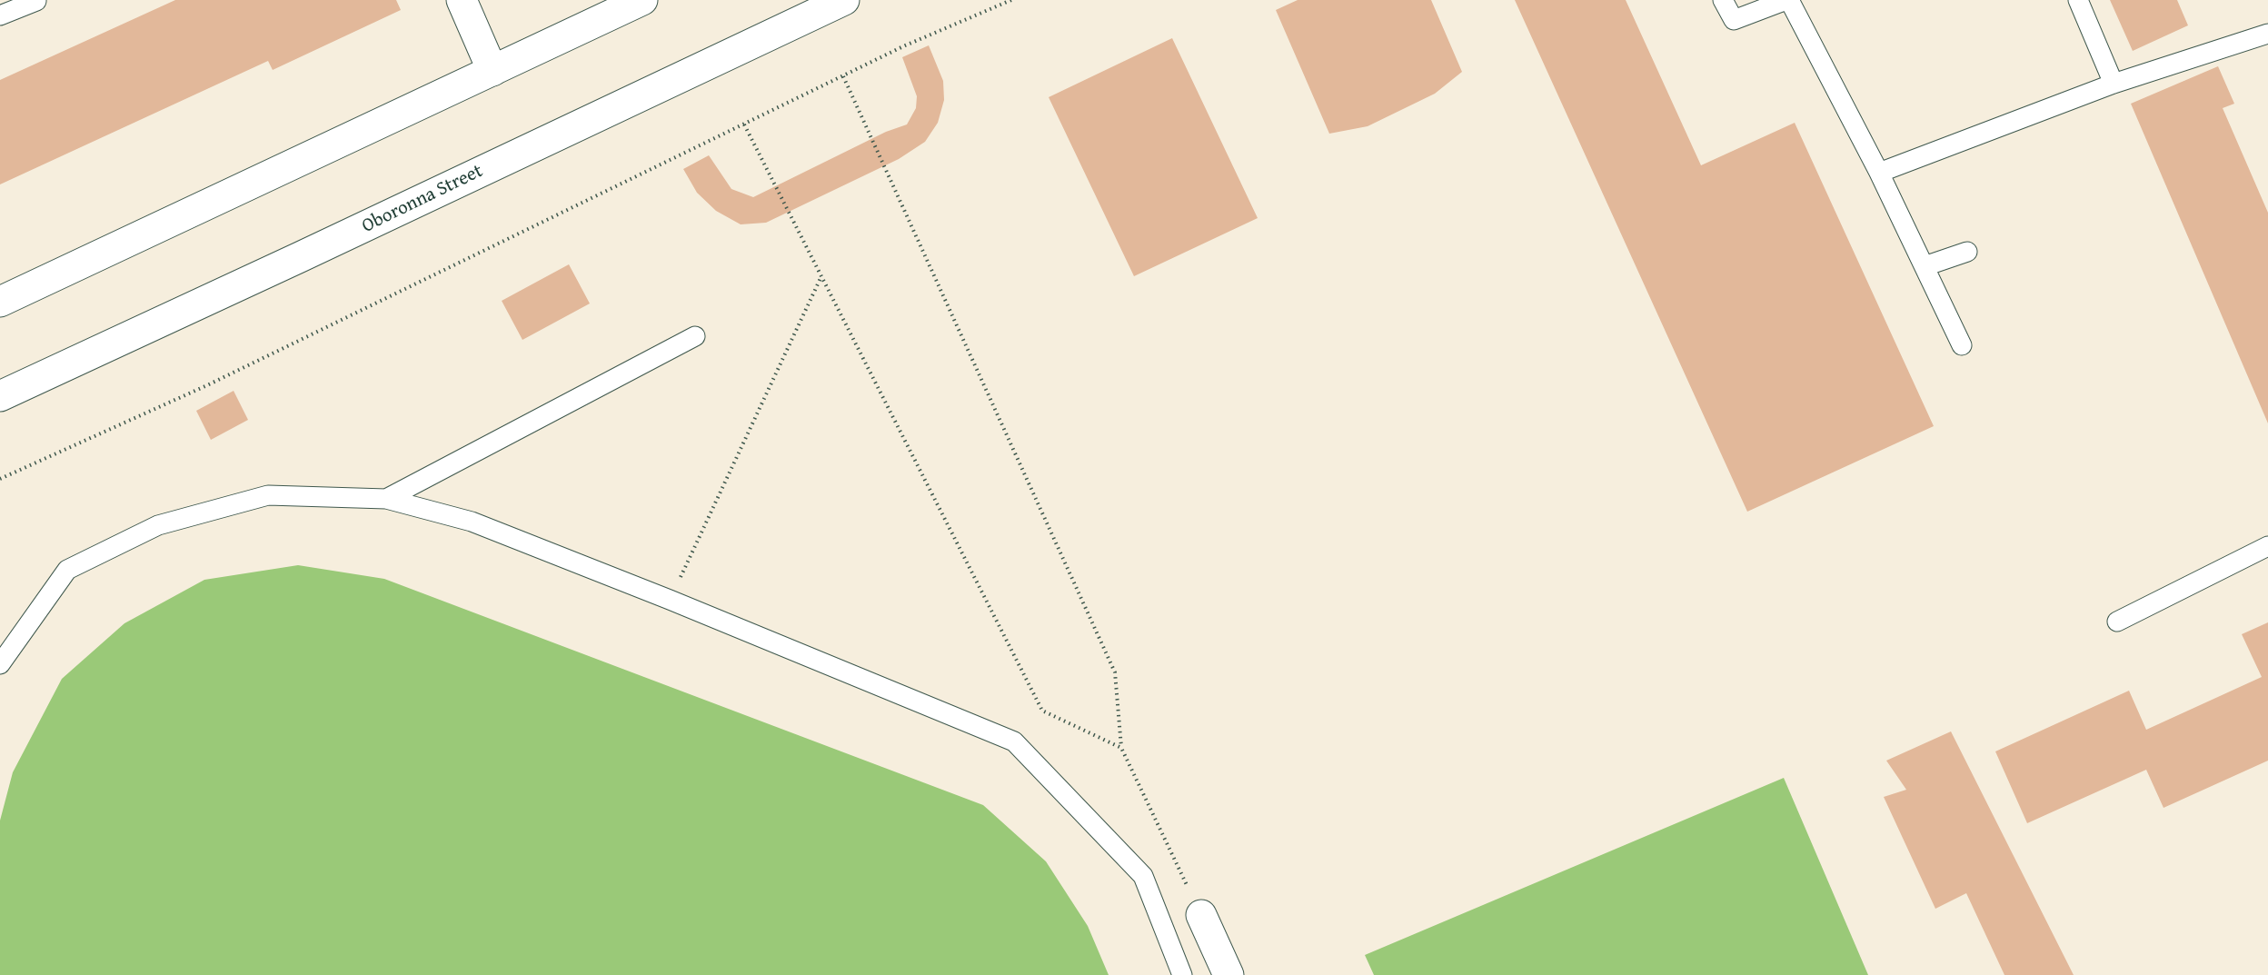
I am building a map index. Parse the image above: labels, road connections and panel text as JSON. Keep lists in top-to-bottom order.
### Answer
{
  "streets": {
    "main road": ["Oboronna Street"]
  }
}
